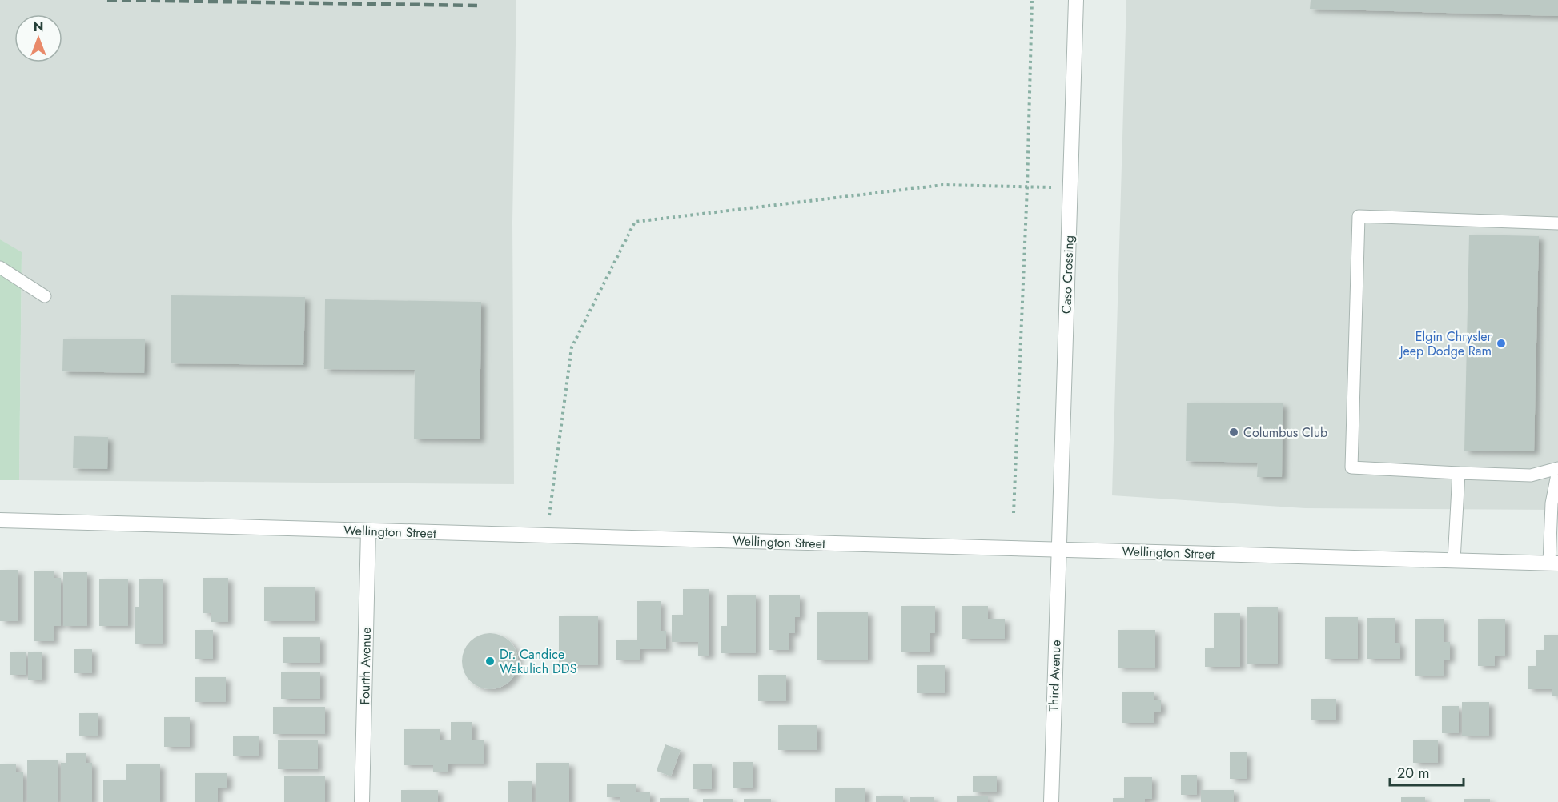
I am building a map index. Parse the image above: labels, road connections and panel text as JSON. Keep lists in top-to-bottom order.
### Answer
{
  "streets": {
    "street": [
      "Caso Crossing",
      "Wellington Street",
      "Fourth Avenue",
      "Third Avenue"
    ]
  },
  "crossings": [
    ["Caso Crossing", "Wellington Street"],
    ["Caso Crossing", "Third Avenue"],
    ["Wellington Street", "Fourth Avenue"],
    ["Wellington Street", "Third Avenue"]
  ],
  "places": ["Elgin Chrysler Jeep Dodge Ram", "Columbus Club", "Dr. Candice Wakulich DDS"],
  "scale_bar": "20 m",
  "north": "top"
}
